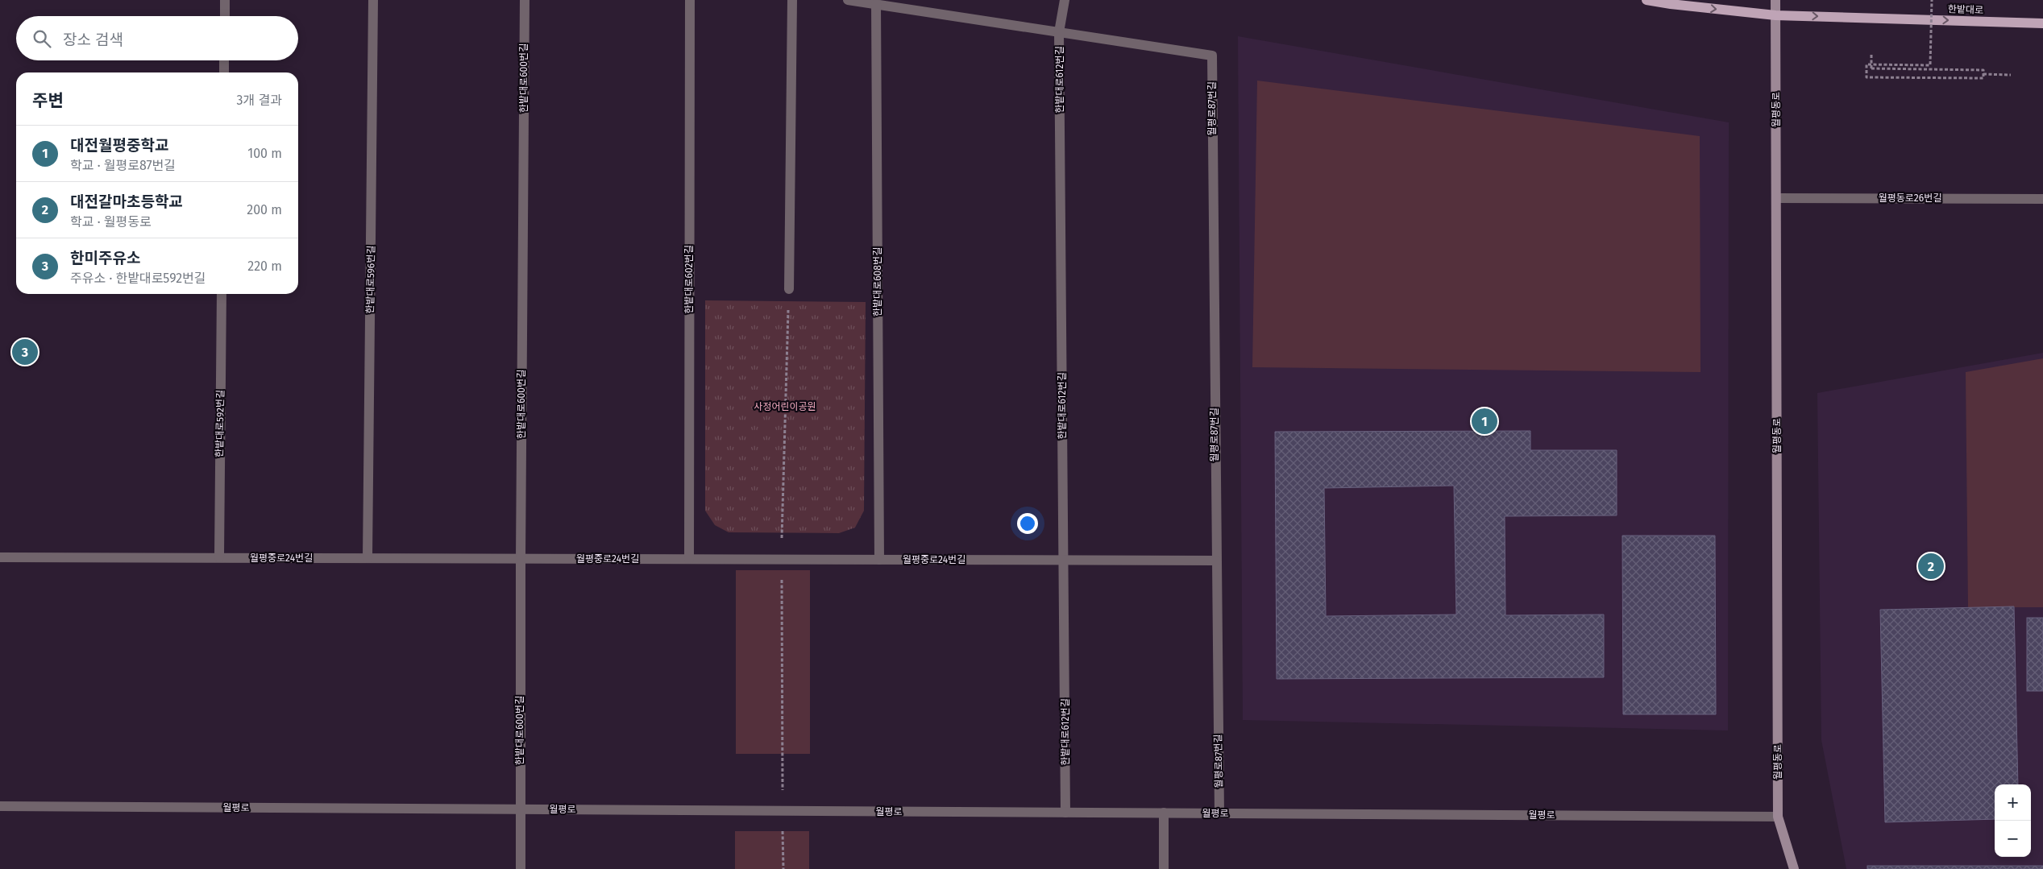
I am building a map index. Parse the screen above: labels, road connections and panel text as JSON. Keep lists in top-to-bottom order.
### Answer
{
  "streets": {
    "main road": ["한밭대로"],
    "street": [
      "한밭대로600번길",
      "한밭대로612번길",
      "월평로87번길",
      "월평동로",
      "월평동로26번길",
      "한밭대로596번길",
      "한밭대로602번길",
      "한밭대로608번길",
      "한밭대로592번길",
      "월평중로24번길",
      "월평로"
    ]
  },
  "crossings": [
    ["한밭대로", "월평동로"],
    ["한밭대로600번길", "월평중로24번길"],
    ["한밭대로600번길", "월평로"],
    ["한밭대로612번길", "월평로87번길"],
    ["한밭대로612번길", "월평중로24번길"],
    ["한밭대로612번길", "월평로"],
    ["월평로87번길", "월평중로24번길"],
    ["월평로87번길", "월평로"],
    ["월평동로", "월평동로26번길"],
    ["월평동로", "월평로"],
    ["한밭대로596번길", "월평중로24번길"],
    ["한밭대로602번길", "월평중로24번길"],
    ["한밭대로608번길", "월평중로24번길"],
    ["한밭대로592번길", "월평중로24번길"]
  ],
  "one_way": ["한밭대로"],
  "parks": ["사정어린이공원"],
  "page": {
    "search": "장소 검색",
    "heading": ["주변", "3개 결과"],
    "list": [
      {
        "mark": "1",
        "name": "대전월평중학교",
        "note": "학교 · 월평로87번길",
        "value": "100 m"
      },
      {
        "mark": "2",
        "name": "대전갈마초등학교",
        "note": "학교 · 월평동로",
        "value": "200 m"
      },
      {
        "mark": "3",
        "name": "한미주유소",
        "note": "주유소 · 한밭대로592번길",
        "value": "220 m"
      }
    ],
    "pins": ["3", "1", "2"],
    "map_buttons": ["+", "−"]
  }
}
